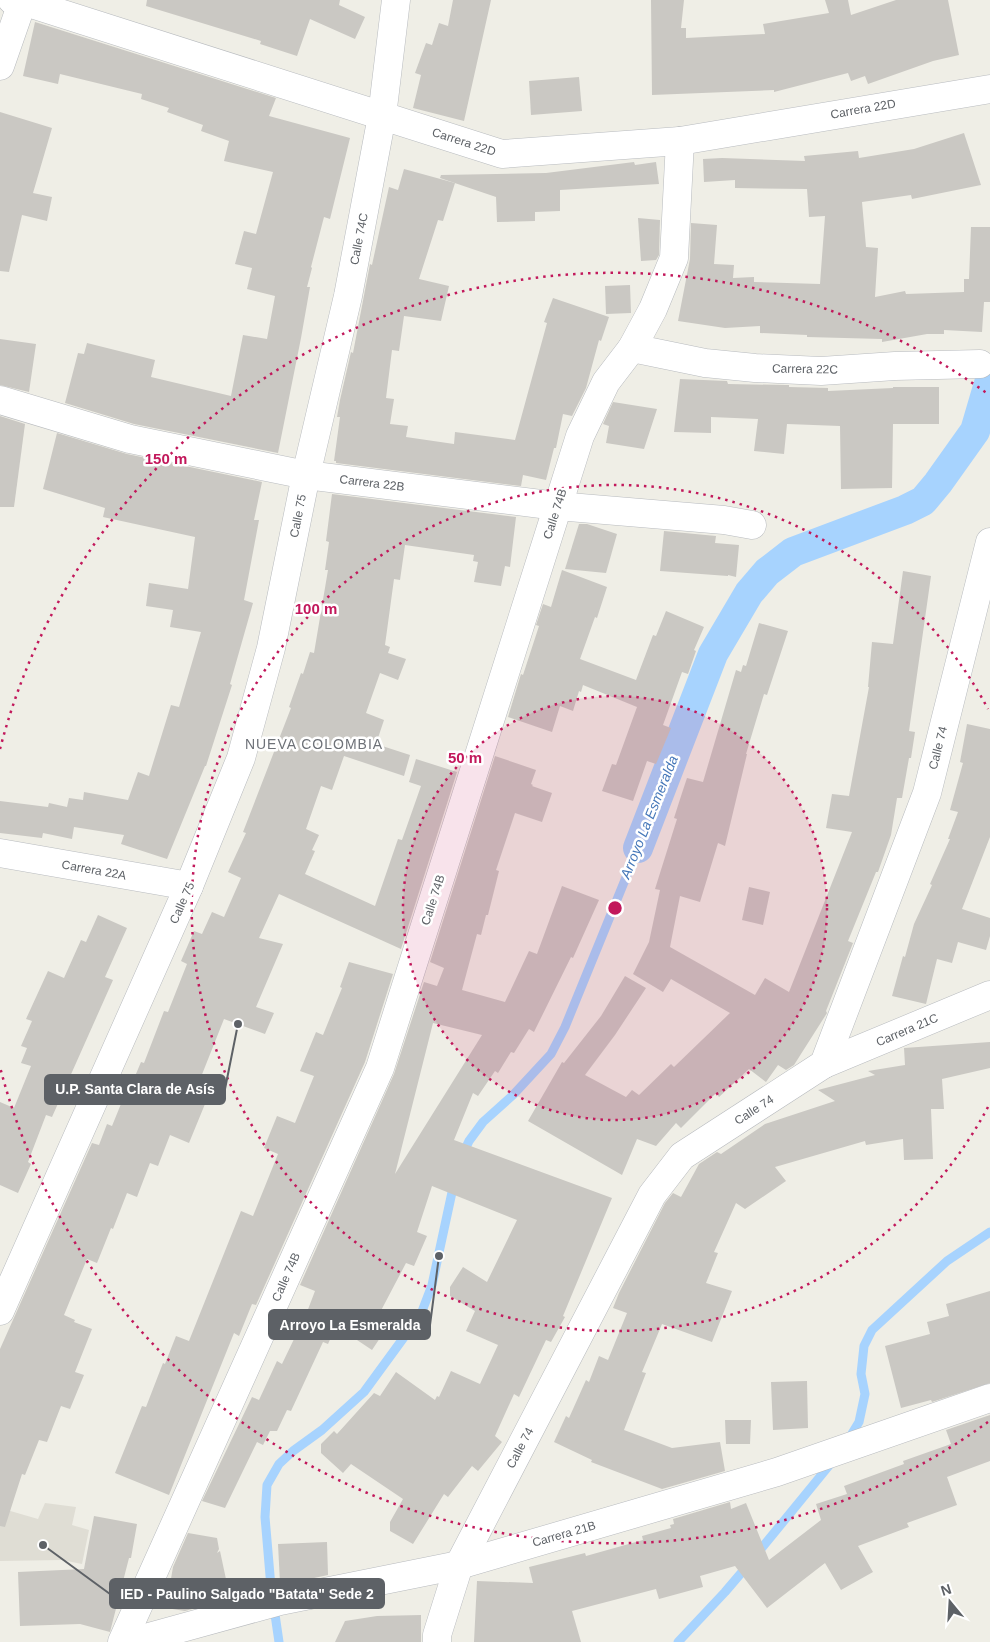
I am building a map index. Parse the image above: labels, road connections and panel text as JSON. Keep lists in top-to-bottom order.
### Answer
{
  "streets": {
    "street": [
      "Carrera 22D",
      "Calle 74C",
      "Carrera 22C",
      "Carrera 22B",
      "Calle 74B",
      "Calle 75",
      "Calle 74",
      "Carrera 22A",
      "Carrera 21C",
      "Carrera 21B"
    ]
  },
  "crossings": [
    ["Carrera 22D", "Calle 74C"],
    ["Carrera 22D", "Calle 74B"],
    ["Calle 74C", "Carrera 22B"],
    ["Calle 74C", "Calle 75"],
    ["Carrera 22C", "Calle 74B"],
    ["Carrera 22B", "Calle 74B"],
    ["Carrera 22B", "Calle 75"],
    ["Calle 75", "Carrera 22A"],
    ["Calle 74", "Carrera 21C"],
    ["Calle 74", "Carrera 21B"]
  ],
  "districts": ["NUEVA COLOMBIA"],
  "water": ["Arroyo La Esmeralda"],
  "places": ["U.P. Santa Clara de Asís", "Arroyo La Esmeralda", "IED - Paulino Salgado \"Batata\" Sede 2"],
  "north": "top",
  "rings": ["150 m", "100 m", "50 m"]
}
